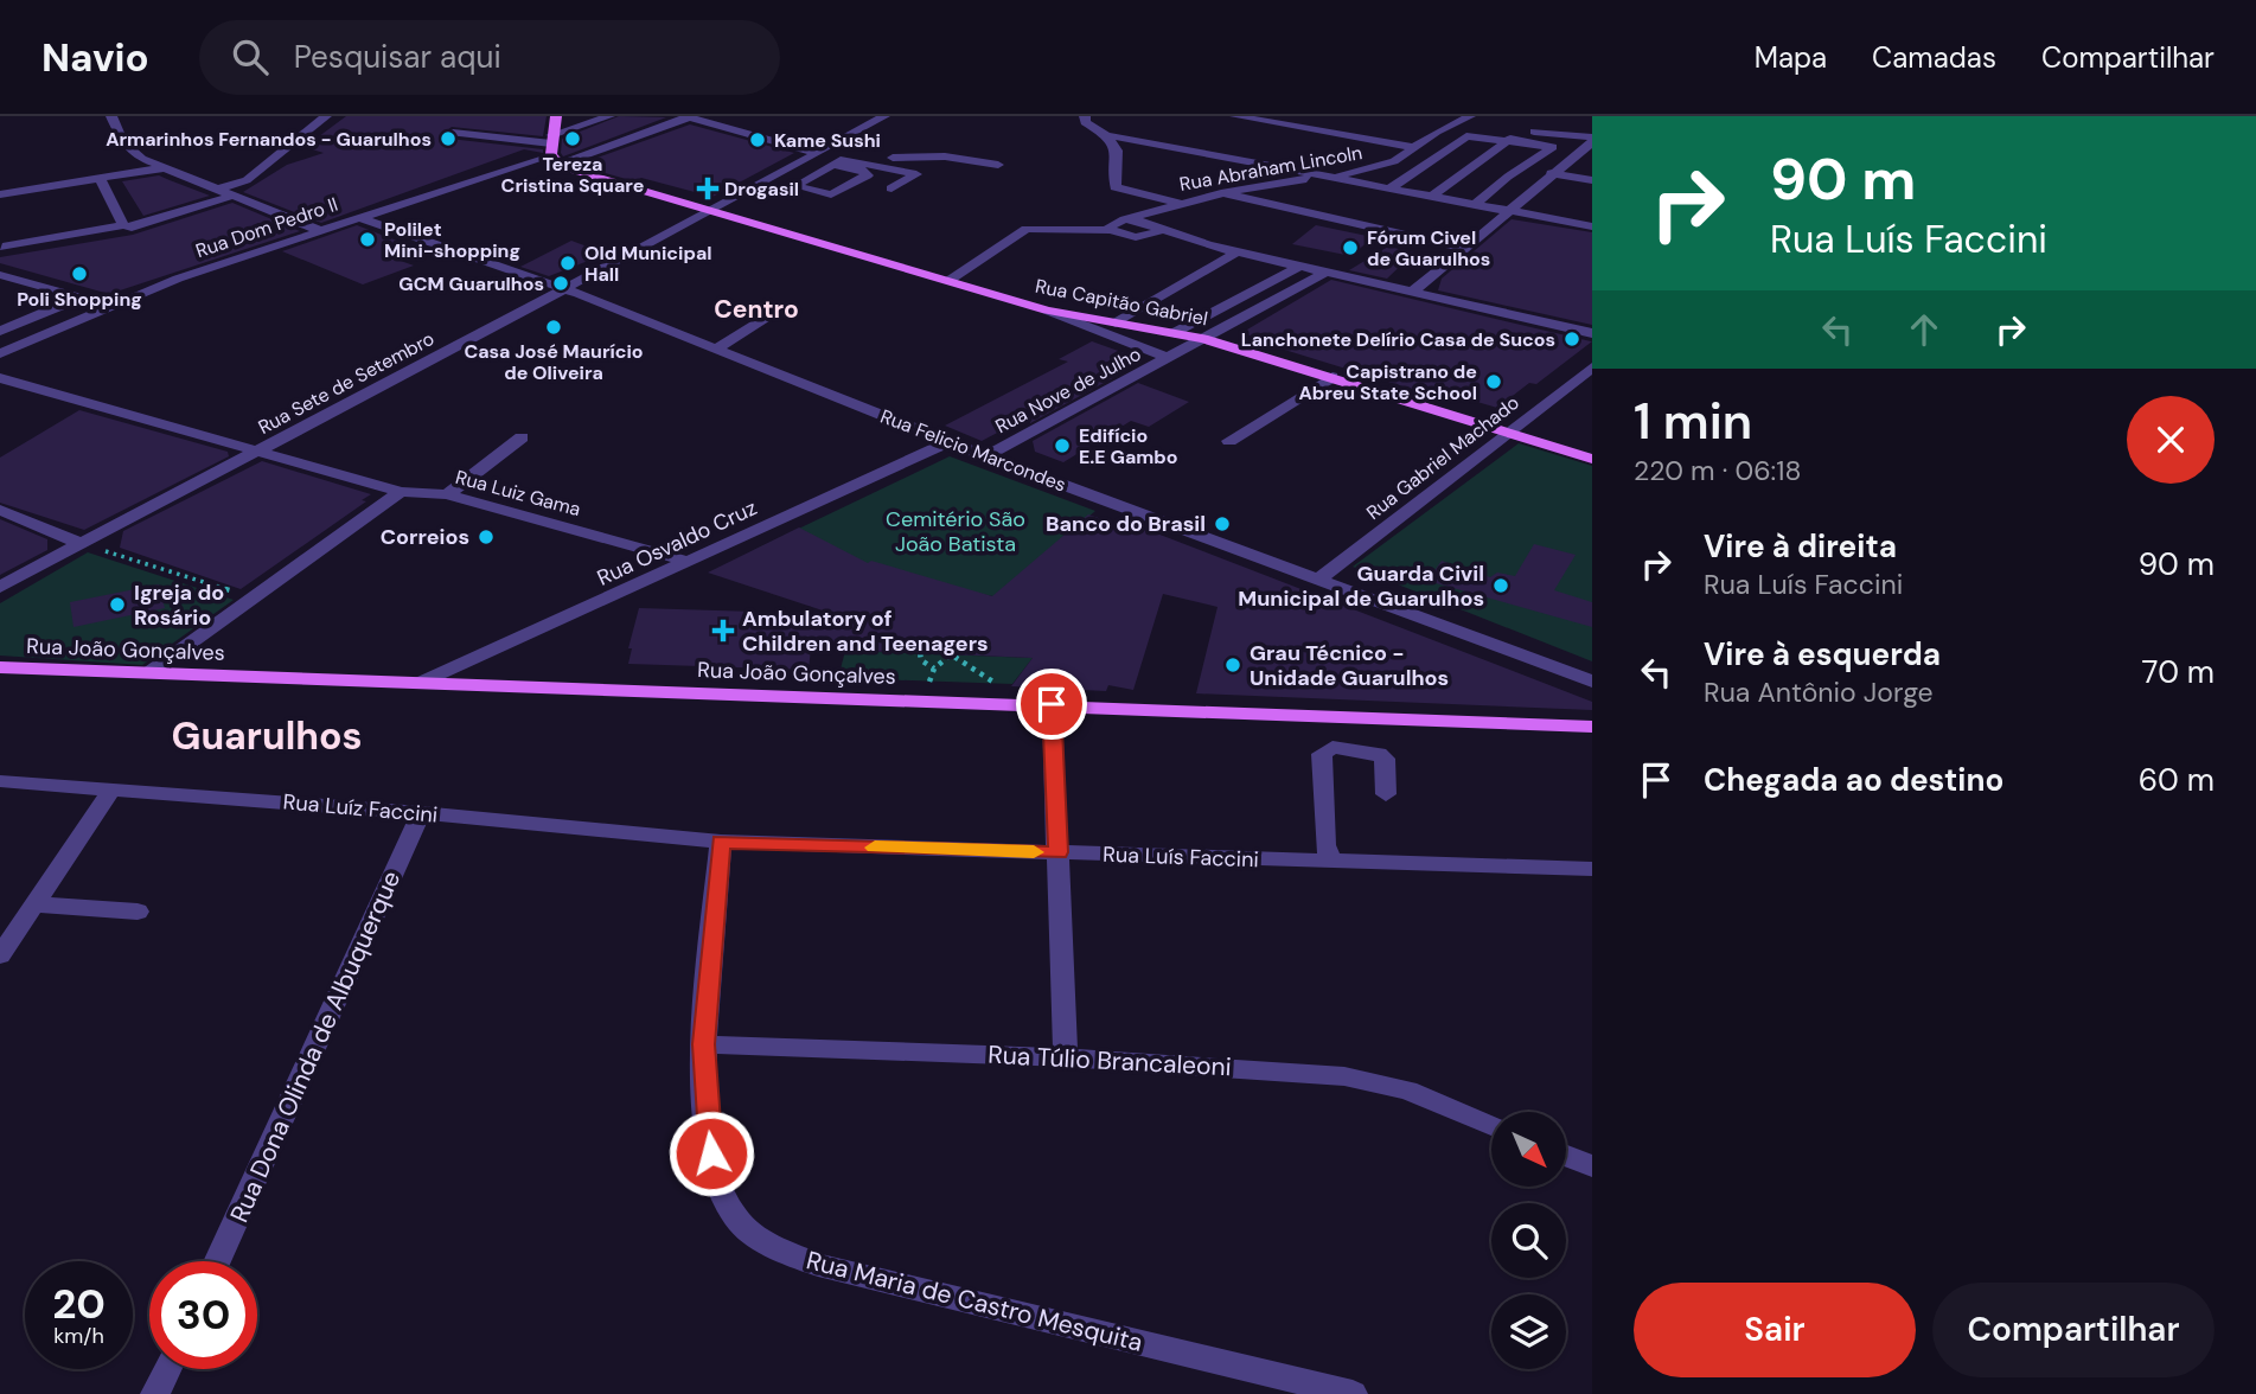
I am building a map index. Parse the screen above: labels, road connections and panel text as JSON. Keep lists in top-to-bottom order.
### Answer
{
  "streets": {
    "main road": ["Rua Capitão Gabriel", "Rua João Gonçalves"],
    "street": [
      "Rua Abraham Lincoln",
      "Rua Dom Pedro II",
      "Rua Sete de Setembro",
      "Rua Nove de Julho",
      "Rua Felicio Marcondes",
      "Rua Gabriel Machado",
      "Rua Luiz Gama",
      "Rua Osvaldo Cruz",
      "Rua Luíz Faccini",
      "Rua Luís Faccini",
      "Rua Dona Olinda de Albuquerque",
      "Rua Túlio Brancaleoni",
      "Rua Maria de Castro Mesquita"
    ]
  },
  "crossings": [
    ["Rua Dom Pedro II", "Rua Capitão Gabriel"],
    ["Rua Dom Pedro II", "Rua Felicio Marcondes"],
    ["Rua Capitão Gabriel", "Rua Sete de Setembro"],
    ["Rua Capitão Gabriel", "Rua Nove de Julho"],
    ["Rua Capitão Gabriel", "Rua Gabriel Machado"],
    ["Rua Sete de Setembro", "Rua Felicio Marcondes"],
    ["Rua Sete de Setembro", "Rua Luiz Gama"],
    ["Rua Nove de Julho", "Rua Felicio Marcondes"],
    ["Rua Felicio Marcondes", "Rua Gabriel Machado"],
    ["Rua Felicio Marcondes", "Rua Osvaldo Cruz"],
    ["Rua Luiz Gama", "Rua Osvaldo Cruz"],
    ["Rua Osvaldo Cruz", "Rua João Gonçalves"],
    ["Rua Luíz Faccini", "Rua Luís Faccini"],
    ["Rua Luíz Faccini", "Rua Dona Olinda de Albuquerque"],
    ["Rua Luíz Faccini", "Rua Maria de Castro Mesquita"],
    ["Rua Luís Faccini", "Rua Maria de Castro Mesquita"],
    ["Rua Túlio Brancaleoni", "Rua Maria de Castro Mesquita"]
  ],
  "districts": ["Centro", "Guarulhos"],
  "parks": ["Cemitério São João Batista"],
  "places": {
    "other": [
      "Armarinhos Fernandos - Guarulhos",
      "Tereza Cristina Square",
      "Kame Sushi",
      "Polilet Mini-shopping",
      "Fórum Civel de Guarulhos",
      "Old Municipal Hall",
      "Poli Shopping",
      "GCM Guarulhos",
      "Casa José Maurício de Oliveira",
      "Lanchonete Delírio Casa de Sucos",
      "Capistrano de Abreu State School",
      "Edifício E.E Gambo",
      "Banco do Brasil",
      "Correios",
      "Guarda Civil Municipal de Guarulhos",
      "Igreja do Rosário",
      "Grau Técnico - Unidade Guarulhos"
    ],
    "health": ["Drogasil", "Ambulatory of Children and Teenagers"]
  },
  "north": "bottom right",
  "page": {
    "header": "Navio",
    "search": "Pesquisar aqui",
    "nav": ["Mapa", "Camadas", "Compartilhar"],
    "turn": ["90 m", "Rua Luís Faccini"],
    "heading": ["1 min", "220 m · 06:18"],
    "list": [
      {
        "name": "Vire à direita",
        "note": "Rua Luís Faccini",
        "value": "90 m"
      },
      {
        "name": "Vire à esquerda",
        "note": "Rua Antônio Jorge",
        "value": "70 m"
      },
      {
        "name": "Chegada ao destino",
        "value": "60 m"
      }
    ],
    "speed": "20 km/h",
    "limit": "30",
    "buttons": ["Sair", "Compartilhar"]
  }
}
